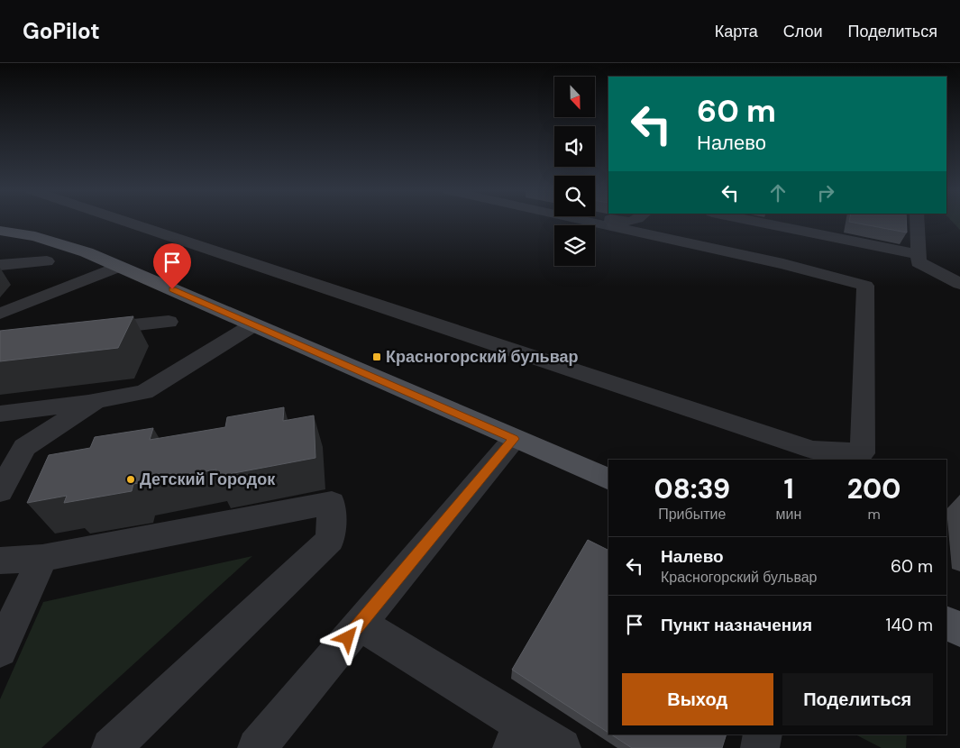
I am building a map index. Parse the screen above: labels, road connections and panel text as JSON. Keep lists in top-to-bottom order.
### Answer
{
  "places": {
    "transit": ["Красногорский бульвар"],
    "other": ["Детский Городок"]
  },
  "north": "bottom",
  "page": {
    "header": "GoPilot",
    "nav": ["Карта", "Слои", "Поделиться"],
    "turn": ["60 m", "Налево"],
    "eta": [
      "08:39",
      "Прибытие",
      "1",
      "мин",
      "200",
      "m"
    ],
    "list": [
      {
        "name": "Налево",
        "note": "Красногорский бульвар",
        "value": "60 m"
      },
      {
        "name": "Пункт назначения",
        "value": "140 m"
      }
    ],
    "buttons": ["Выход", "Поделиться"]
  }
}
